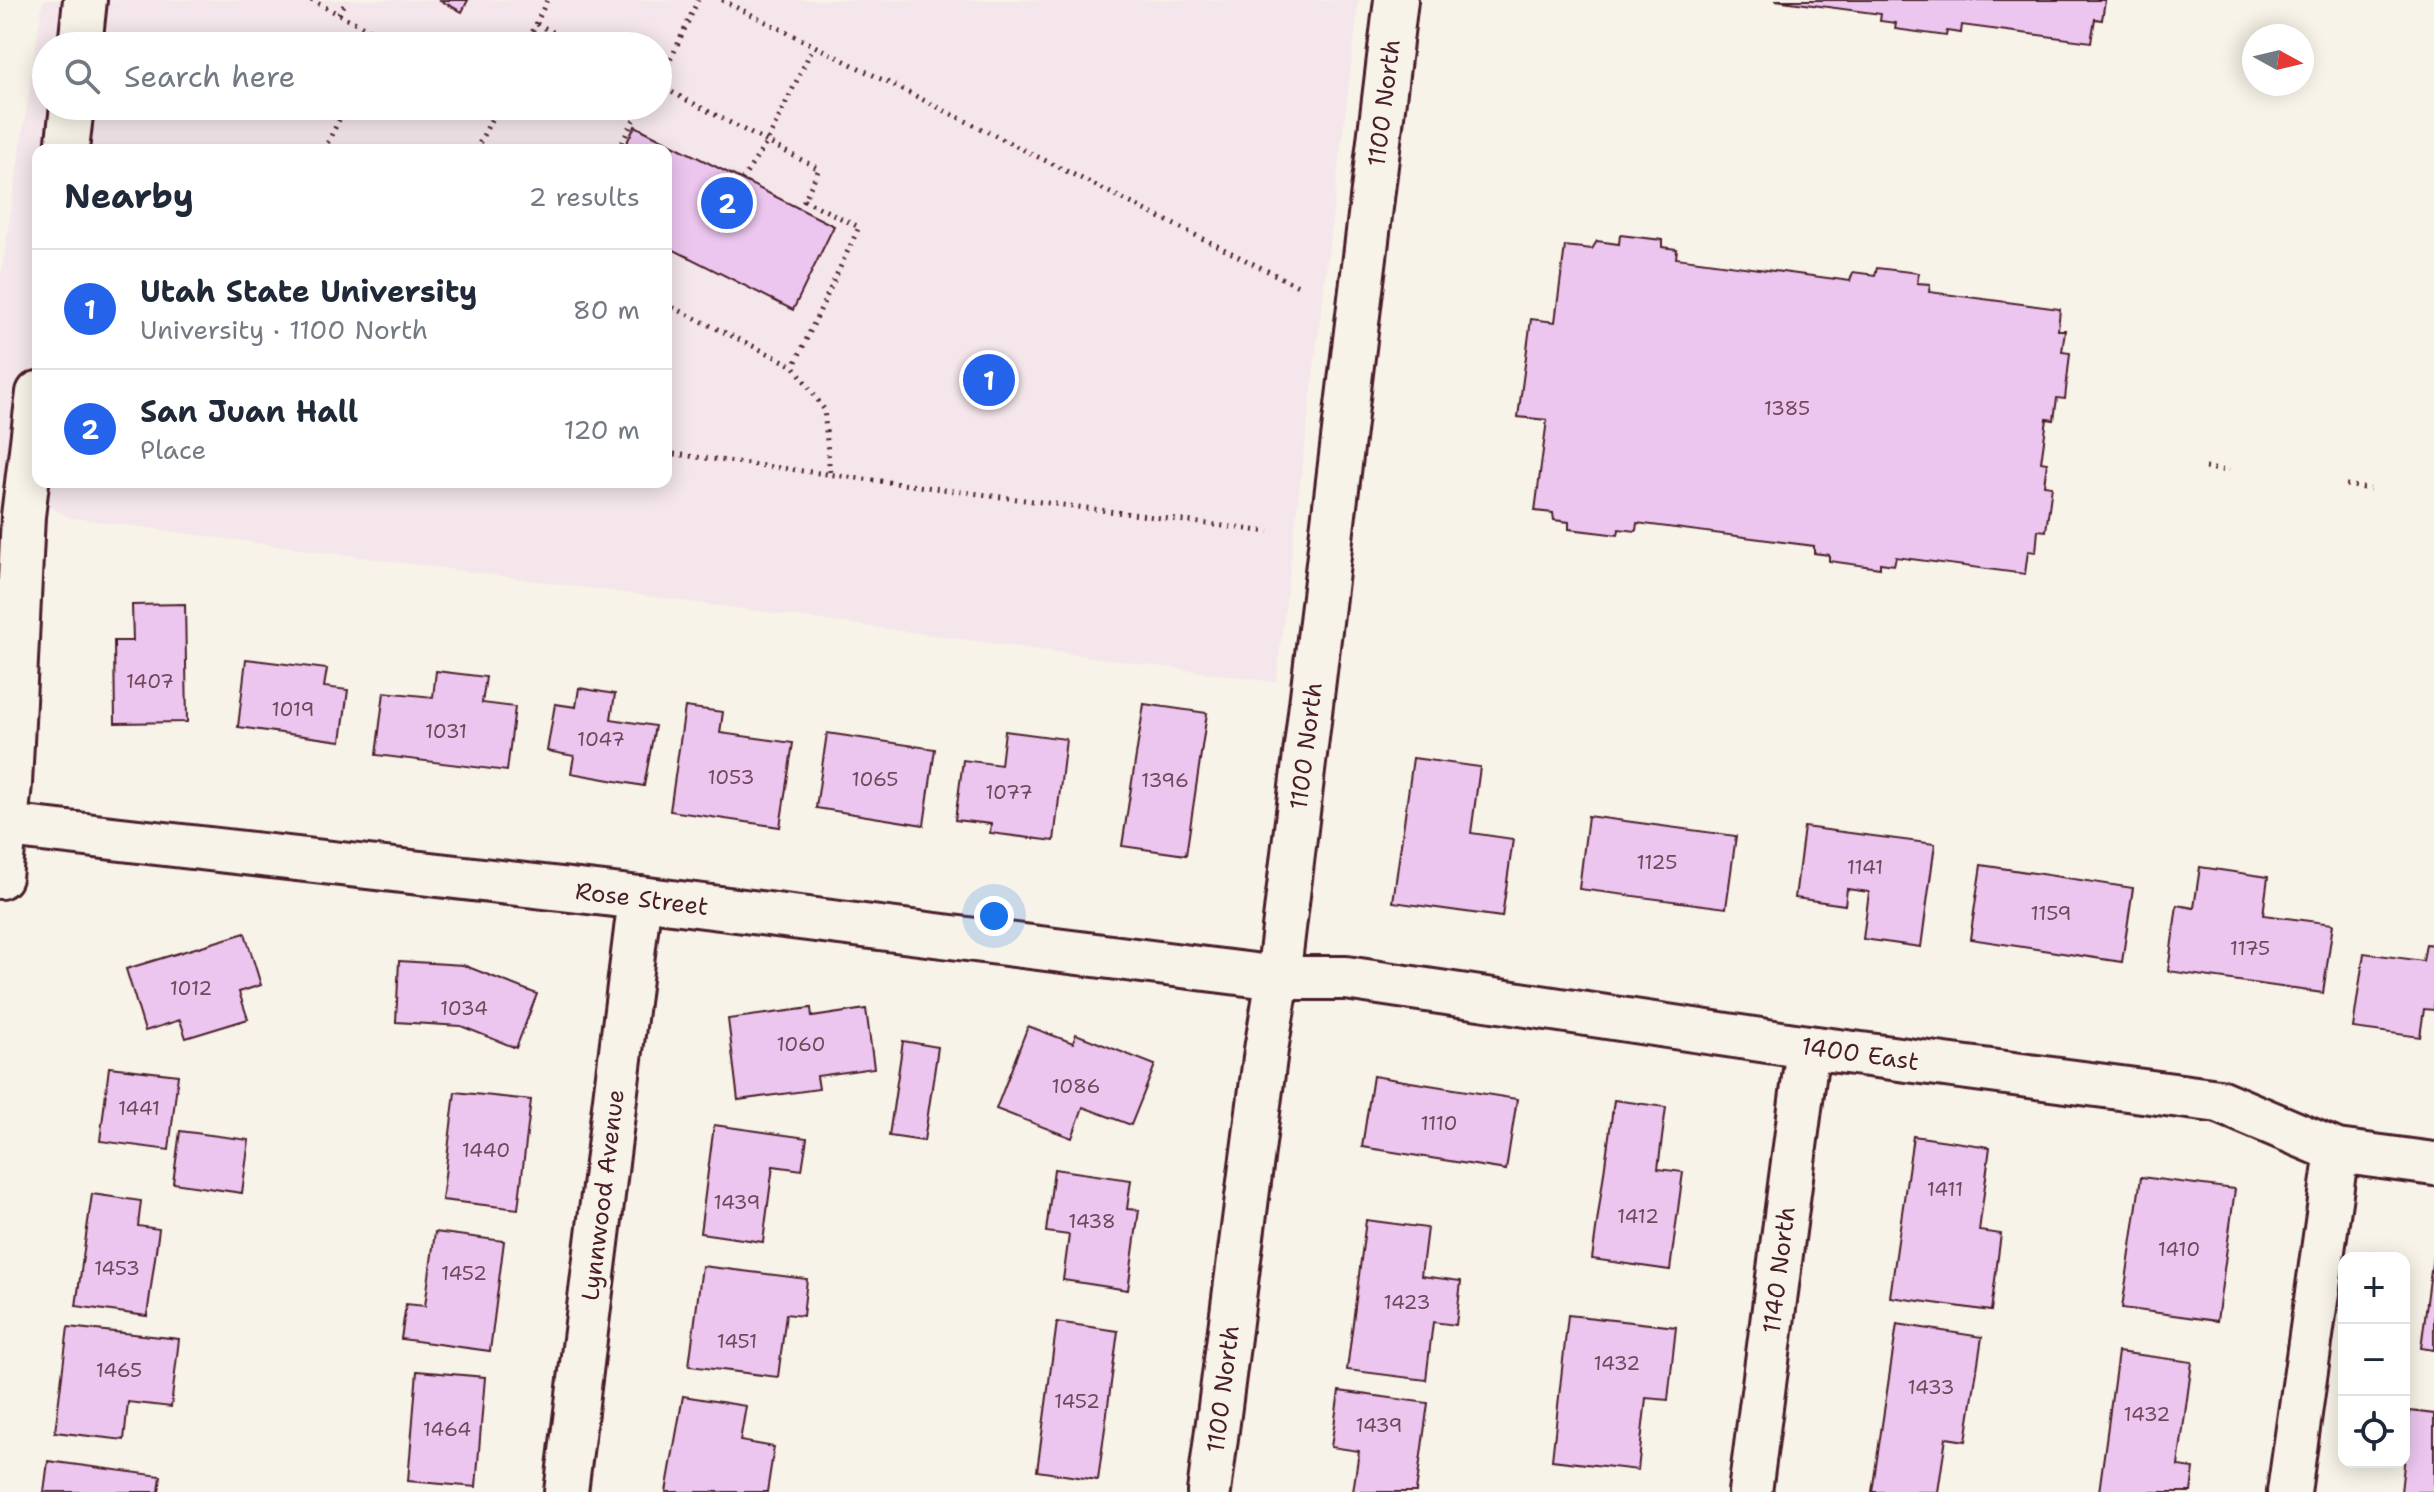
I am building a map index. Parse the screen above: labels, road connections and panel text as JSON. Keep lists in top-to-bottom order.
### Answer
{
  "streets": {
    "street": [
      "1100 North",
      "Rose Street",
      "1400 East",
      "Lynnwood Avenue",
      "1140 North"
    ]
  },
  "crossings": [
    ["1100 North", "Rose Street"],
    ["1100 North", "1400 East"],
    ["Rose Street", "1400 East"],
    ["Rose Street", "Lynnwood Avenue"],
    ["1400 East", "1140 North"]
  ],
  "house_numbers": [
    "1385",
    "1407",
    "1019",
    "1031",
    "1047",
    "1053",
    "1065",
    "1396",
    "1077",
    "1125",
    "1141",
    "1159",
    "1175",
    "1012",
    "1034",
    "1060",
    "1086",
    "1441",
    "1110",
    "1440",
    "1411",
    "1439",
    "1412",
    "1438",
    "1410",
    "1453",
    "1452",
    "1423",
    "1451",
    "1432",
    "1465",
    "1433",
    "1452",
    "1432",
    "1439",
    "1464"
  ],
  "north": "right",
  "page": {
    "search": "Search here",
    "heading": ["Nearby", "2 results"],
    "pins": ["2", "1"],
    "list": [
      {
        "mark": "1",
        "name": "Utah State University",
        "note": "University · 1100 North",
        "value": "80 m"
      },
      {
        "mark": "2",
        "name": "San Juan Hall",
        "note": "Place",
        "value": "120 m"
      }
    ],
    "map_buttons": ["+", "−"]
  }
}
